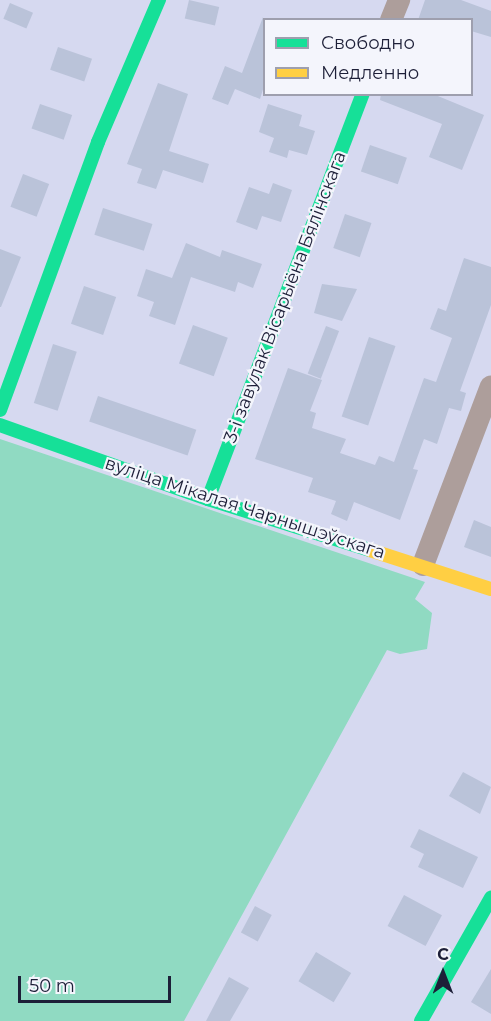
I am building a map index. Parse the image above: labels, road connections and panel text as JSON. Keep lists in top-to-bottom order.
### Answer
{
  "streets": {
    "street": ["3-і завулак Вісарыёна Бялінскага", "вуліца Мікалая Чарнышэўскага"]
  },
  "crossings": [
    ["3-і завулак Вісарыёна Бялінскага", "вуліца Мікалая Чарнышэўскага"]
  ],
  "legend": ["Свободно", "Медленно"],
  "scale_bar": "50 m",
  "north": "top"
}
